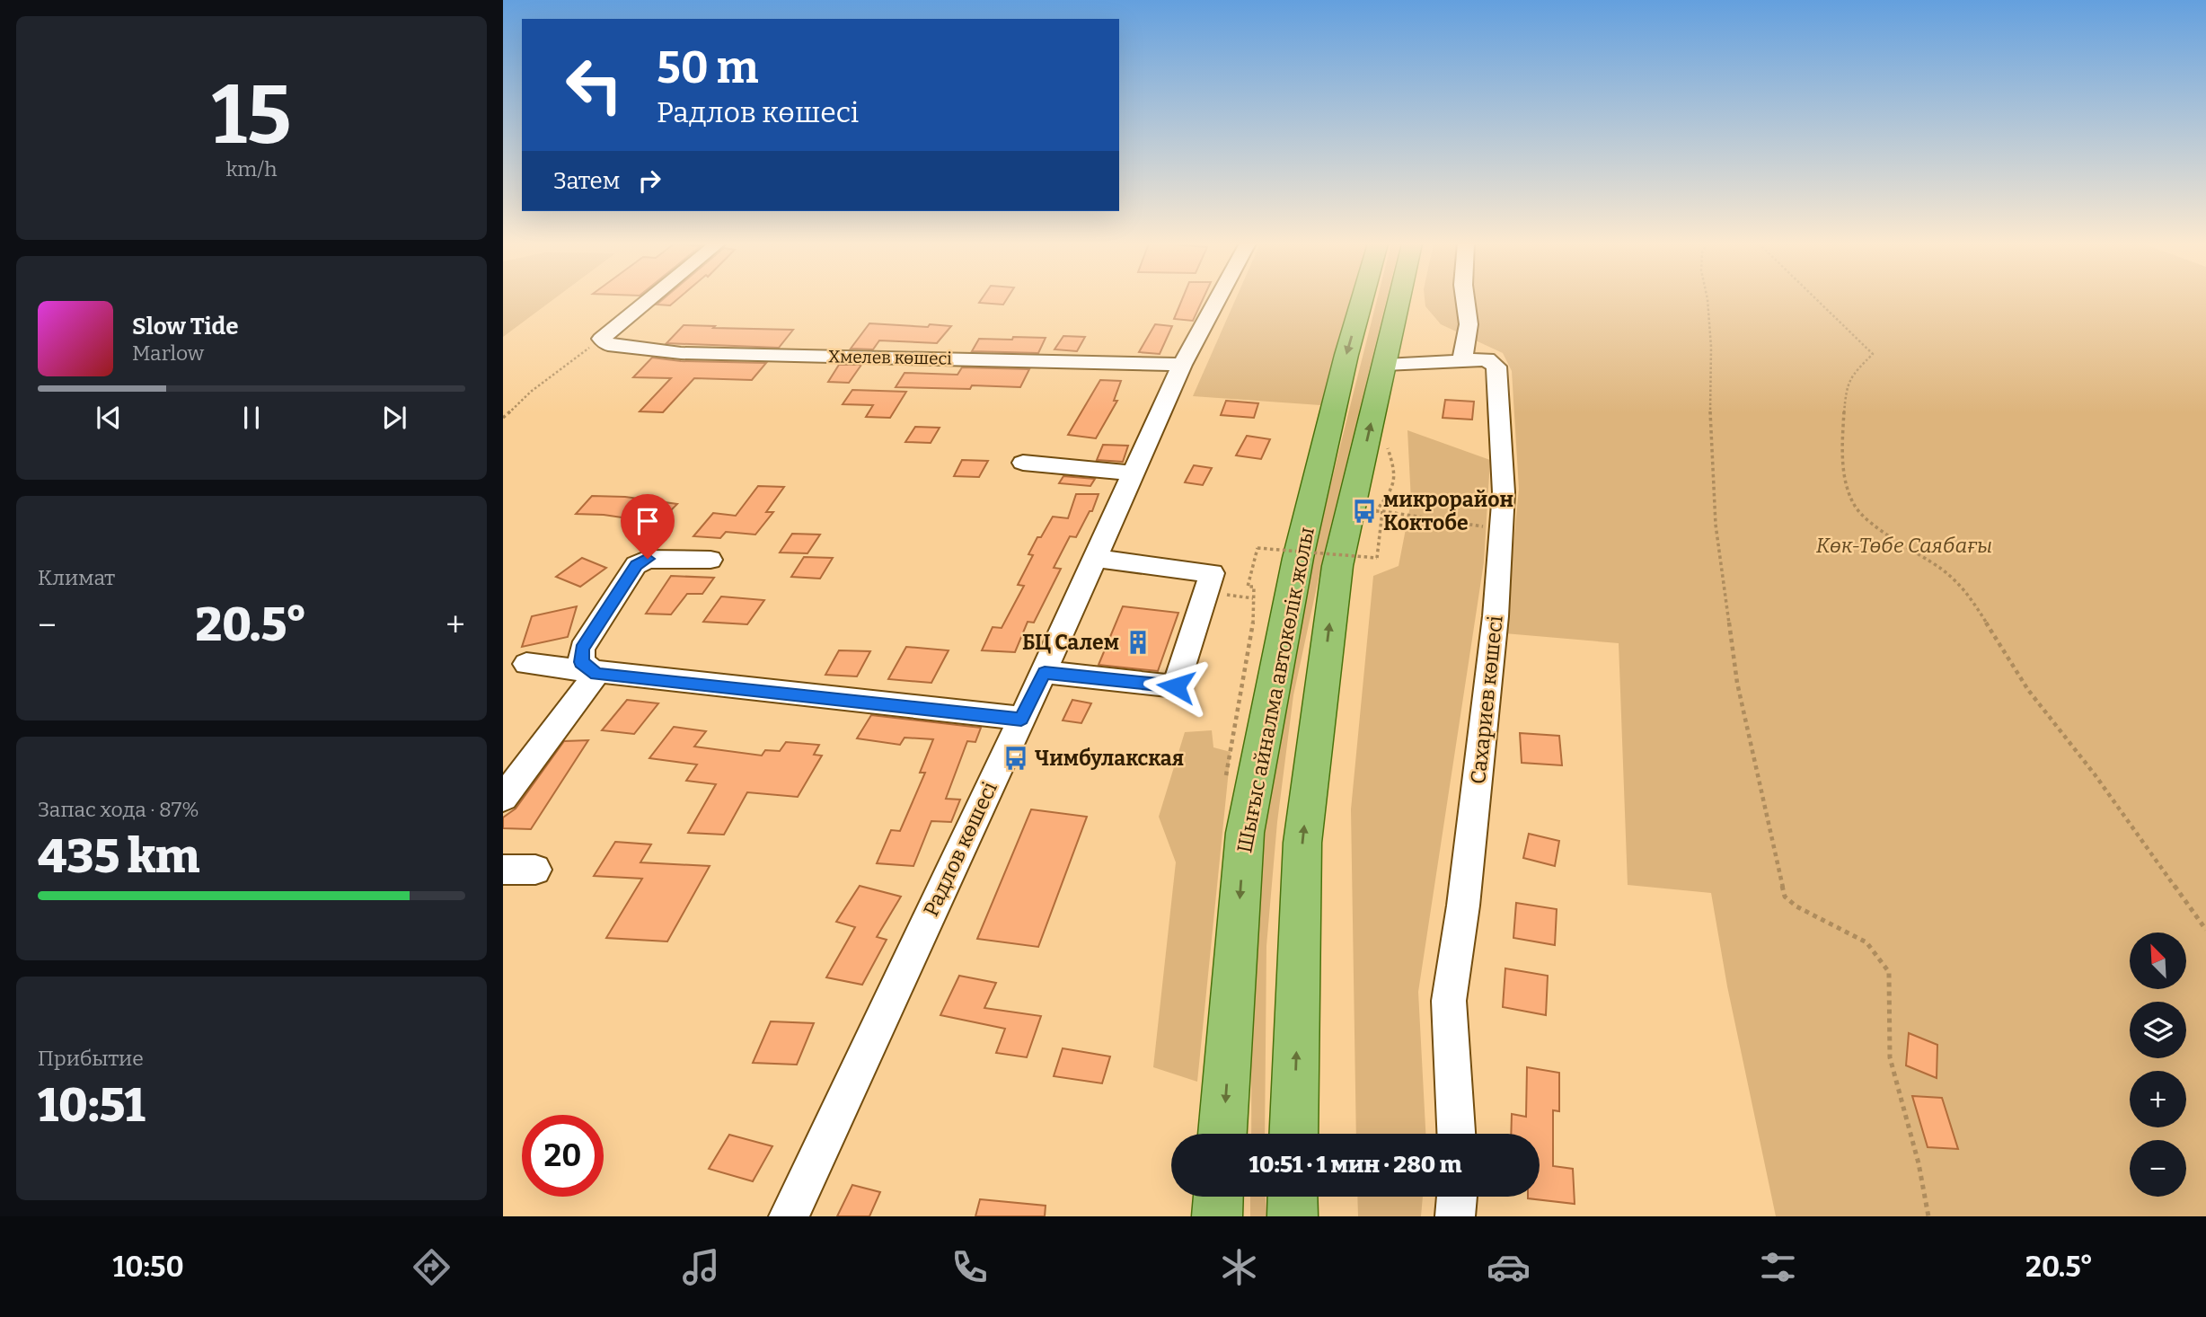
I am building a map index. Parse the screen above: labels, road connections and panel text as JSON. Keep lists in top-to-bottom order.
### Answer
{
  "streets": {
    "main road": ["Шығыс айналма автокөлік жолы"],
    "street": ["Хмелев көшесі", "Сахариев көшесі", "Радлов көшесі"]
  },
  "crossings": [
    ["Хмелев көшесі", "Радлов көшесі"]
  ],
  "parks": ["Көк-Төбе Саябағы"],
  "places": {
    "bus stop": ["микрорайон Коктобе", "Чимбулакская"],
    "building": ["БЦ Салем"]
  },
  "north": "top left",
  "page": {
    "tile": [
      ["15", "km/h"],
      "Климат",
      ["Запас хода · 87%", "435 km"],
      ["Прибытие", "10:51"]
    ],
    "turn": ["50 m", "Радлов көшесі"],
    "then": "Затем",
    "song": ["Slow Tide", "Marlow"],
    "heat": ["−", "20.5°", "+"],
    "map_buttons": ["+", "−"],
    "limit": "20",
    "trip": "10:51 · 1 мин · 280 m",
    "tabs": ["10:50", "20.5°"]
  }
}
